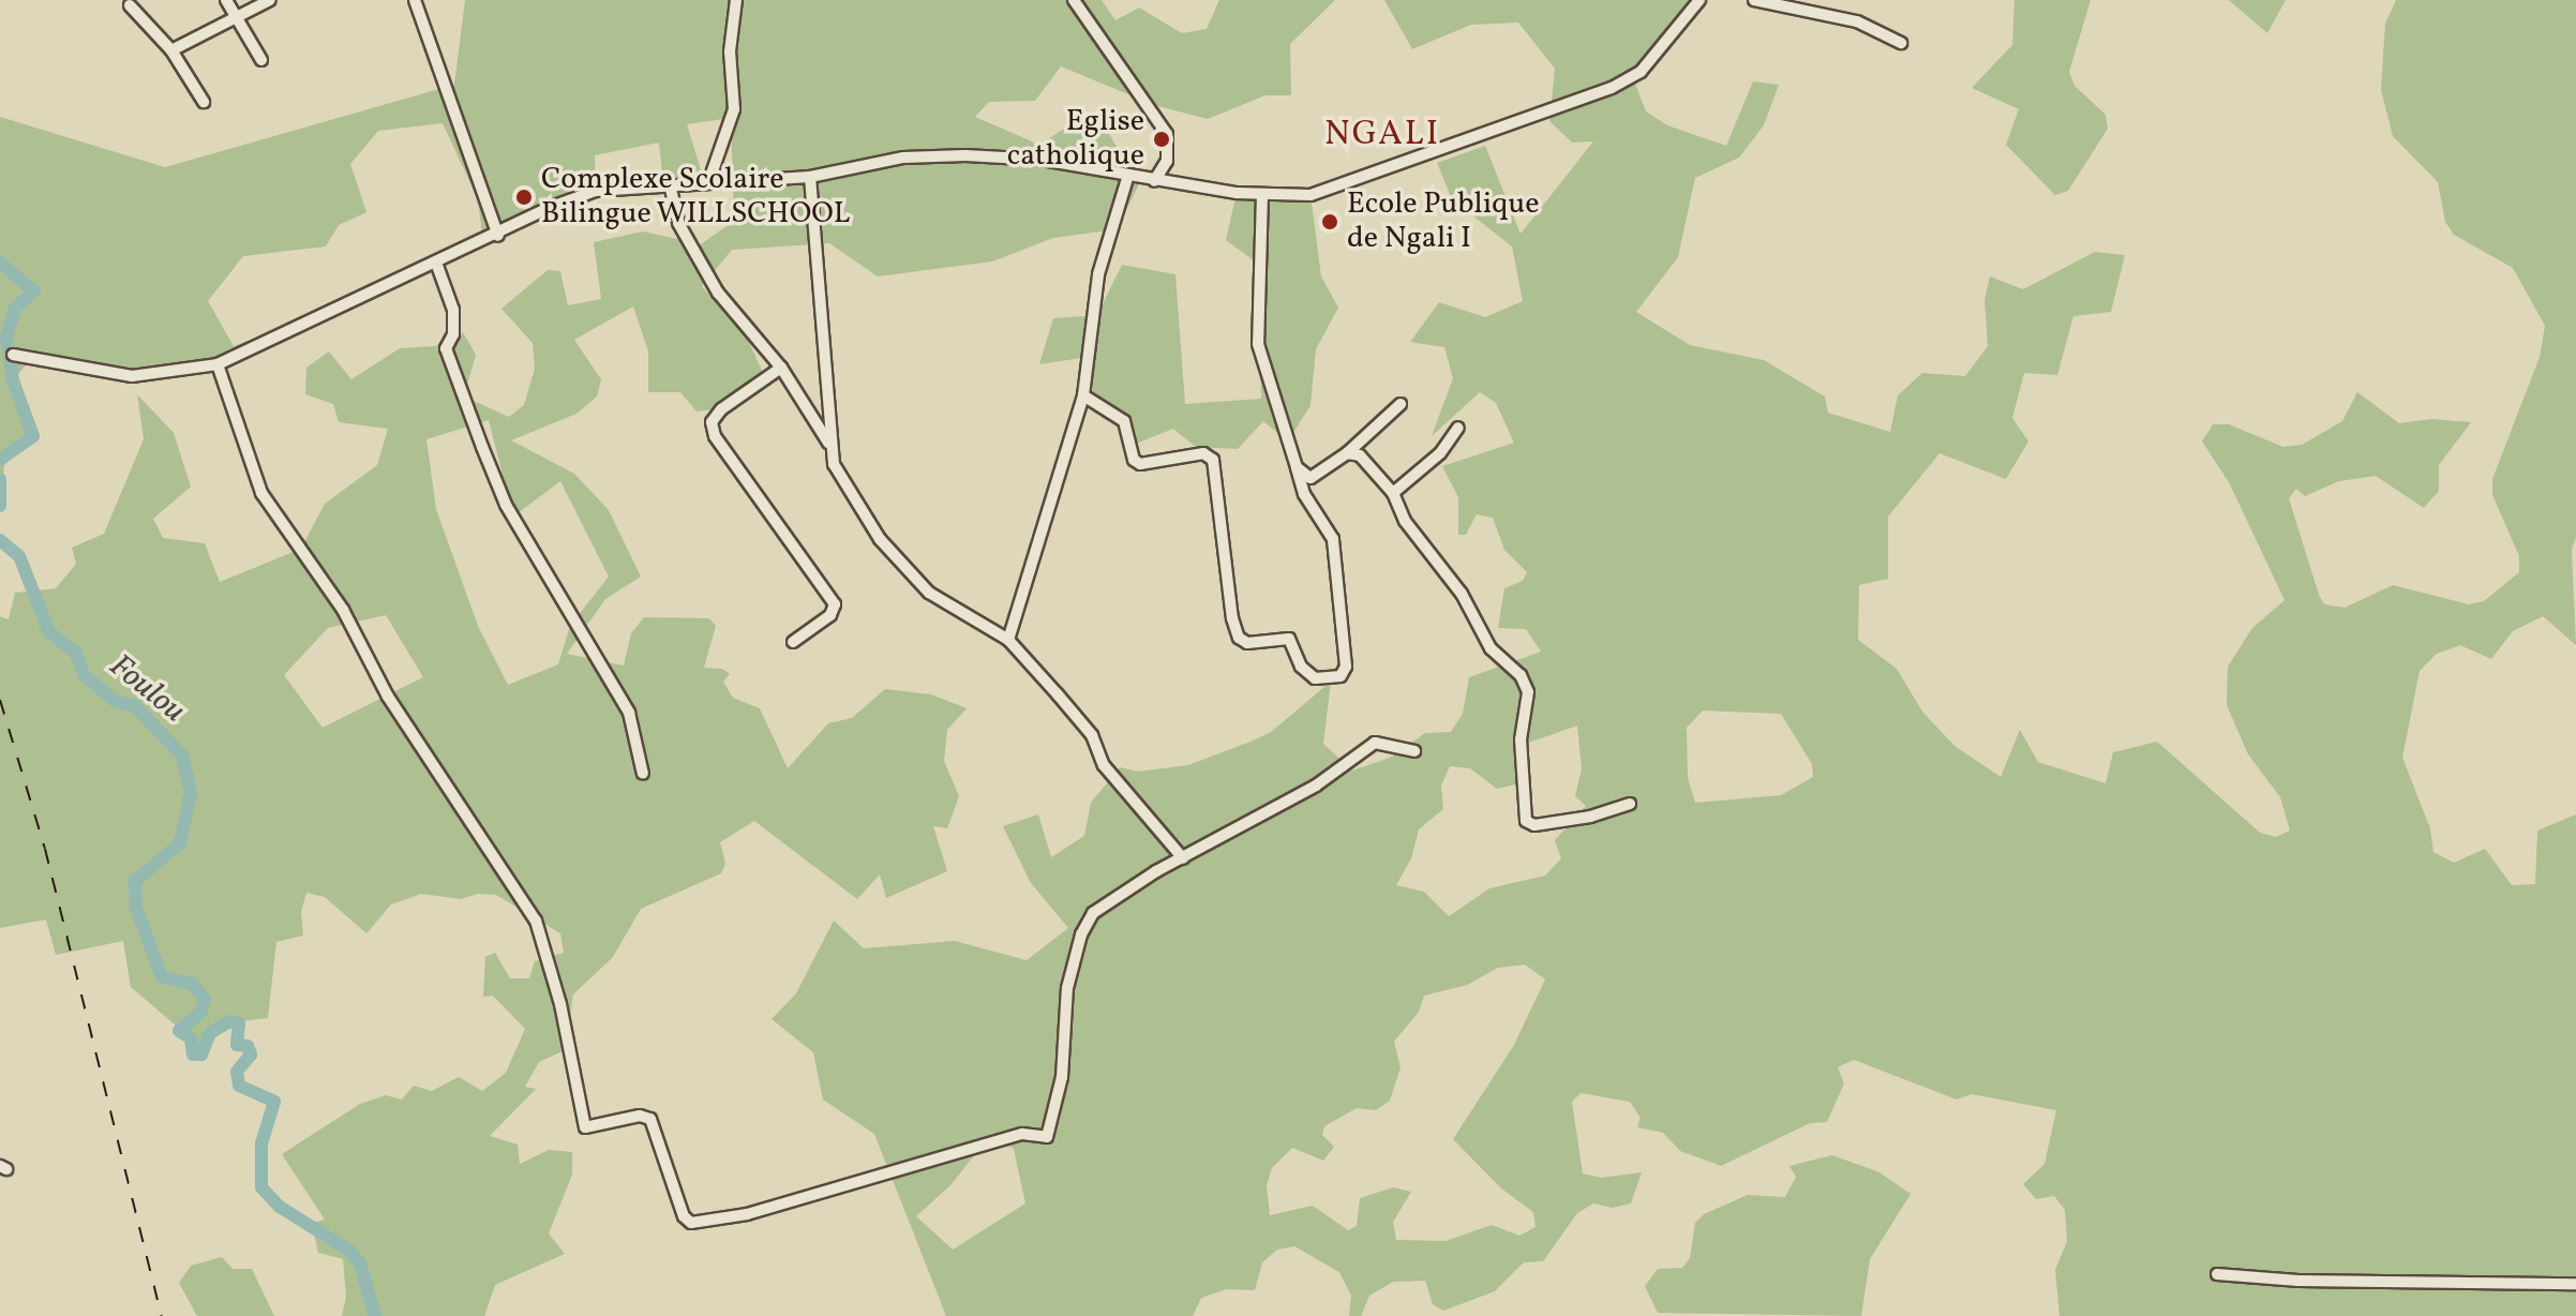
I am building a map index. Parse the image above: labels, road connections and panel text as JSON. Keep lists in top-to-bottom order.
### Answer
{
  "districts": ["NGALI"],
  "water": ["Foulou"],
  "places": ["Eglise catholique", "Complexe Scolaire Bilingue WILLSCHOOL", "Ecole Publique de Ngali I"]
}
